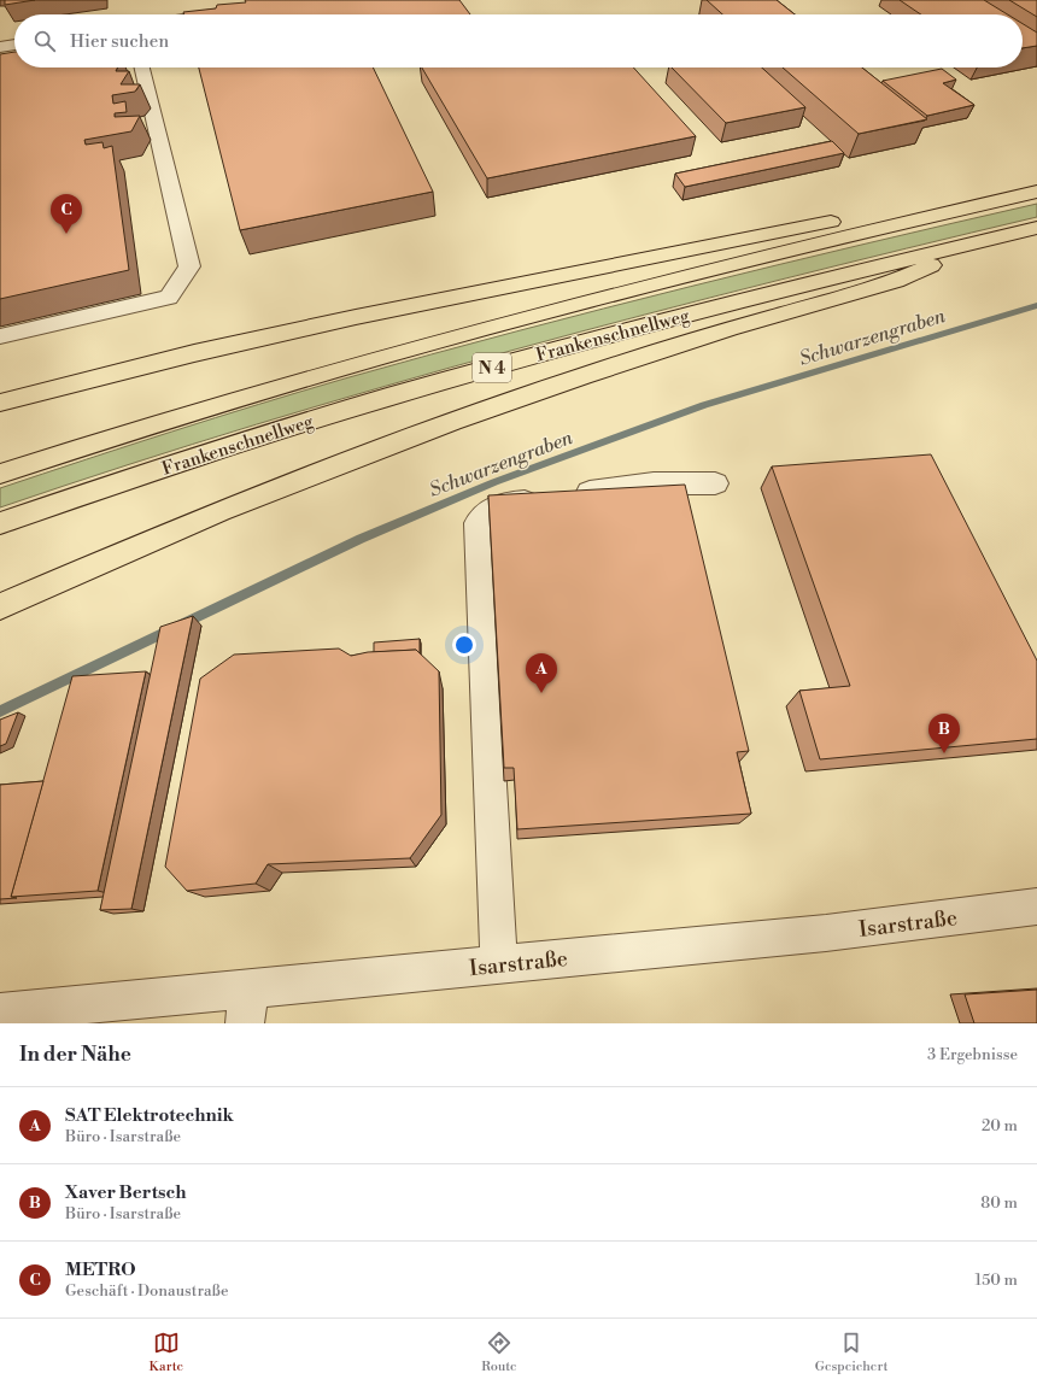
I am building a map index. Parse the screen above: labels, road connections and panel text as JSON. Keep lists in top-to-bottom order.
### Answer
{
  "streets": {
    "highway": ["Frankenschnellweg", "N 4"],
    "street": ["Isarstraße"]
  },
  "water": ["Schwarzengraben"],
  "page": {
    "search": "Hier suchen",
    "pins": ["C", "A", "B"],
    "heading": ["In der Nähe", "3 Ergebnisse"],
    "list": [
      {
        "mark": "A",
        "name": "SAT Elektrotechnik",
        "note": "Büro · Isarstraße",
        "value": "20 m"
      },
      {
        "mark": "B",
        "name": "Xaver Bertsch",
        "note": "Büro · Isarstraße",
        "value": "80 m"
      },
      {
        "mark": "C",
        "name": "METRO",
        "note": "Geschäft · Donaustraße",
        "value": "150 m"
      }
    ],
    "nav": ["Karte", "Route", "Gespeichert"]
  }
}
